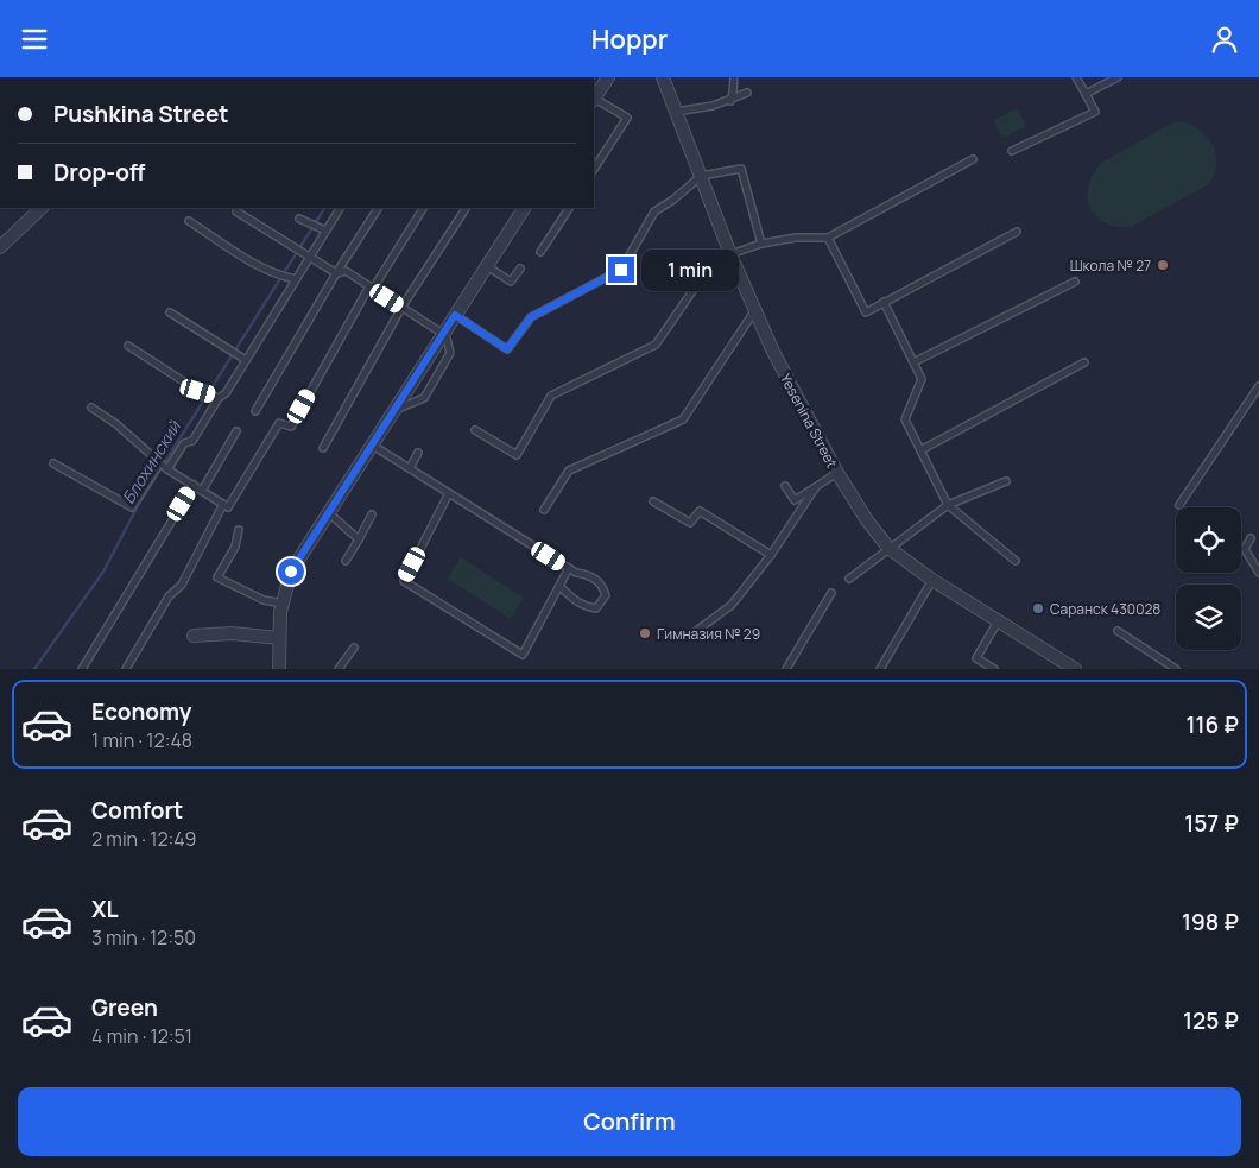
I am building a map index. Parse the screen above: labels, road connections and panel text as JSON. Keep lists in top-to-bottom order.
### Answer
{
  "streets": {
    "street": ["Yesenina Street"]
  },
  "water": ["Блохинский"],
  "places": ["Школа № 27", "Саранск 430028", "Гимназия № 29"],
  "page": {
    "header": "Hoppr",
    "banner": ["Pushkina Street", "Drop-off"],
    "bubble": "1 min",
    "list": [
      {
        "name": "Economy",
        "note": "1 min · 12:48",
        "value": "116 ₽"
      },
      {
        "name": "Comfort",
        "note": "2 min · 12:49",
        "value": "157 ₽"
      },
      {
        "name": "XL",
        "note": "3 min · 12:50",
        "value": "198 ₽"
      },
      {
        "name": "Green",
        "note": "4 min · 12:51",
        "value": "125 ₽"
      }
    ],
    "buttons": "Confirm"
  }
}
